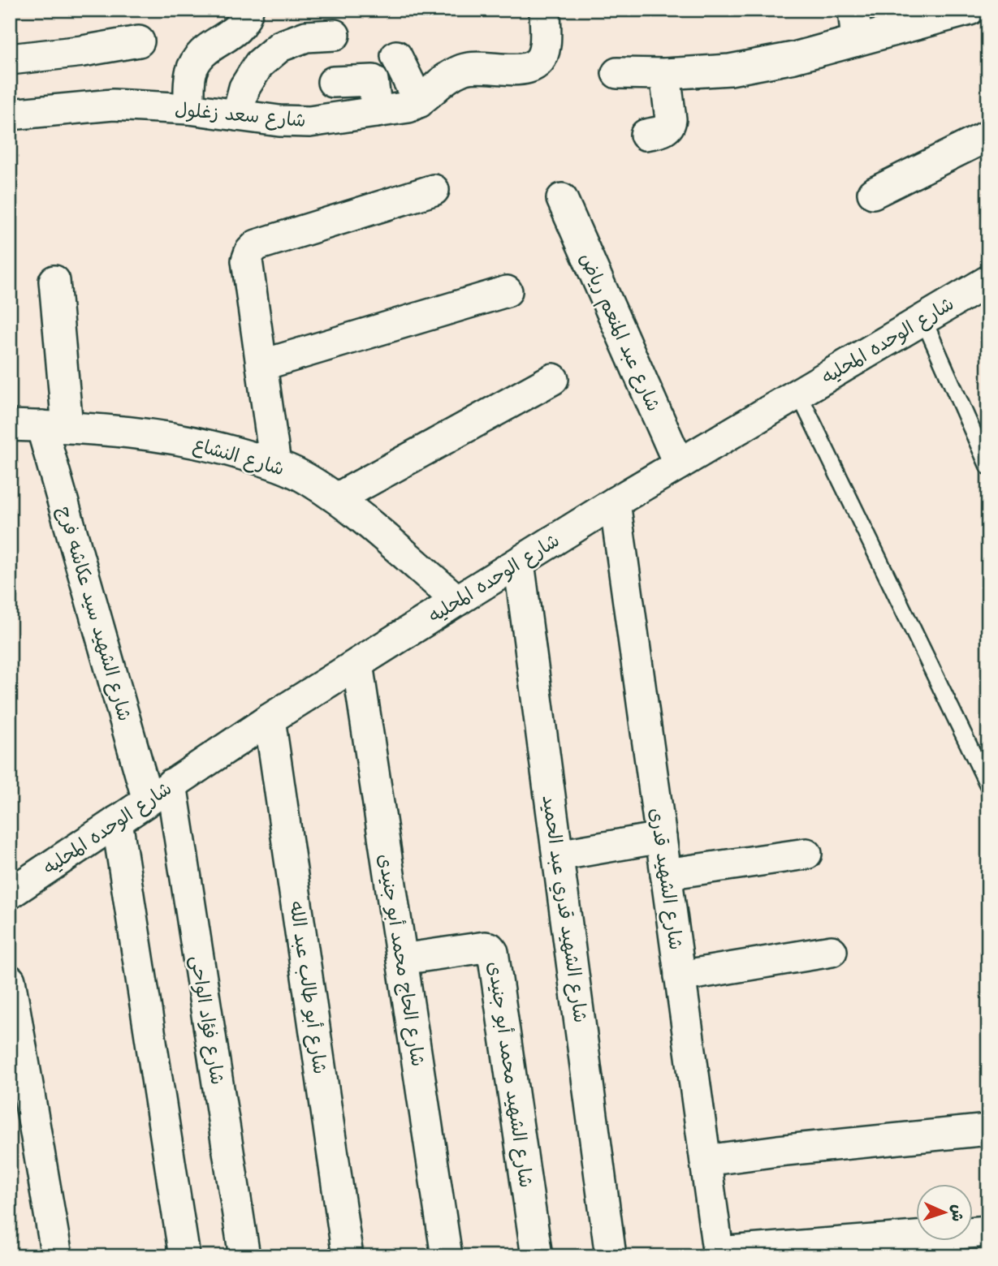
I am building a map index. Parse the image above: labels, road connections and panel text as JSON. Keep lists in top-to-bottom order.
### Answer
{
  "streets": {
    "street": [
      "شارع سعد زغلول",
      "شارع عبد المنعم رياض",
      "شارع الوحده المحليه",
      "شارع النشاع",
      "شارع الشهيد سيد عكاشه فرج",
      "شارع الشهيد قدرى",
      "شارع الشهيد قدري عبد الحميد",
      "شارع الحاج محمد أبو جنيدى",
      "شارع أبو طالب عبد الله",
      "شارع فؤاد الواحى",
      "شارع الشهيد محمد أبو جنيدى"
    ]
  },
  "crossings": [
    ["شارع عبد المنعم رياض", "شارع الوحده المحليه"],
    ["شارع الوحده المحليه", "شارع النشاع"],
    ["شارع الوحده المحليه", "شارع الشهيد سيد عكاشه فرج"],
    ["شارع الوحده المحليه", "شارع الشهيد قدرى"],
    ["شارع الوحده المحليه", "شارع الشهيد قدري عبد الحميد"],
    ["شارع الوحده المحليه", "شارع الحاج محمد أبو جنيدى"],
    ["شارع الوحده المحليه", "شارع أبو طالب عبد الله"],
    ["شارع الوحده المحليه", "شارع فؤاد الواحى"],
    ["شارع النشاع", "شارع الشهيد سيد عكاشه فرج"],
    ["شارع الشهيد سيد عكاشه فرج", "شارع فؤاد الواحى"],
    ["شارع الحاج محمد أبو جنيدى", "شارع الشهيد محمد أبو جنيدى"]
  ],
  "north": "right"
}
